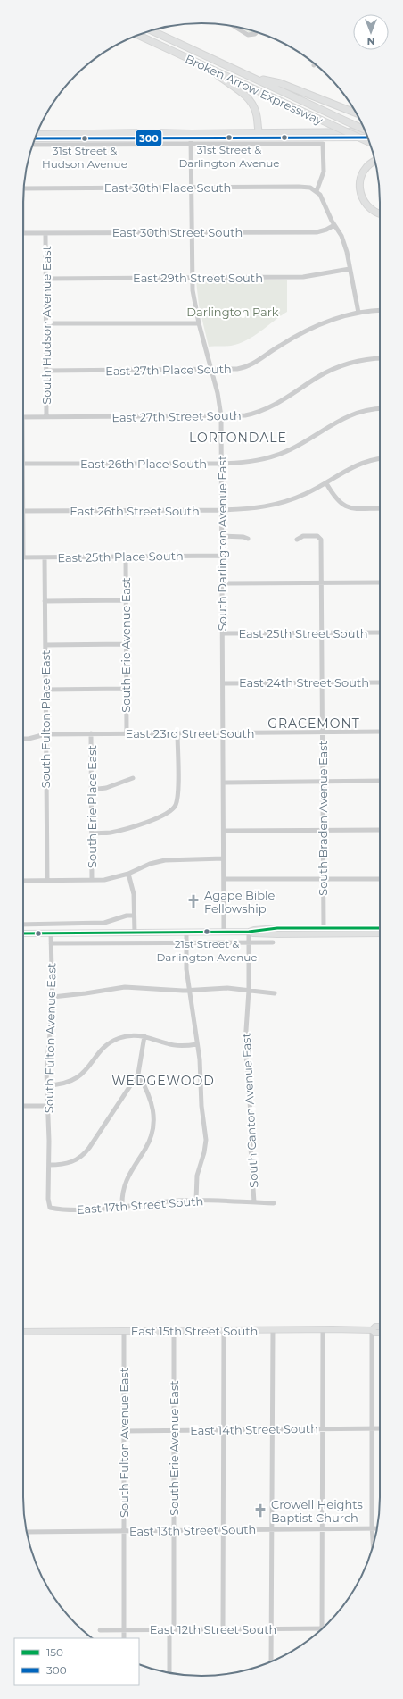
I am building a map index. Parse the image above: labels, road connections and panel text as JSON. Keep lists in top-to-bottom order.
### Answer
{
  "streets": {
    "highway": ["Broken Arrow Expressway"],
    "main road": ["East 15th Street South"],
    "street": [
      "East 30th Place South",
      "East 30th Street South",
      "East 29th Street South",
      "South Hudson Avenue East",
      "East 27th Place South",
      "East 27th Street South",
      "East 26th Place South",
      "East 26th Street South",
      "South Darlington Avenue East",
      "East 25th Place South",
      "East 25th Street South",
      "South Erie Avenue East",
      "East 24th Street South",
      "South Fulton Place East",
      "East 23rd Street South",
      "South Erie Place East",
      "South Braden Avenue East",
      "South Fulton Avenue East",
      "South Canton Avenue East",
      "East 17th Street South",
      "East 14th Street South",
      "East 13th Street South",
      "East 12th Street South"
    ]
  },
  "crossings": [
    ["East 30th Place South", "South Darlington Avenue East"],
    ["East 30th Street South", "South Hudson Avenue East"],
    ["East 30th Street South", "South Darlington Avenue East"],
    ["East 29th Street South", "South Hudson Avenue East"],
    ["East 29th Street South", "South Darlington Avenue East"],
    ["South Hudson Avenue East", "East 27th Place South"],
    ["South Hudson Avenue East", "East 27th Street South"],
    ["East 27th Place South", "South Darlington Avenue East"],
    ["East 27th Street South", "South Darlington Avenue East"],
    ["East 26th Place South", "South Darlington Avenue East"],
    ["East 26th Street South", "South Darlington Avenue East"],
    ["South Darlington Avenue East", "East 25th Place South"],
    ["South Darlington Avenue East", "East 25th Street South"],
    ["South Darlington Avenue East", "East 24th Street South"],
    ["South Darlington Avenue East", "East 23rd Street South"],
    ["East 25th Place South", "South Erie Avenue East"],
    ["East 25th Place South", "South Fulton Place East"],
    ["East 25th Street South", "South Braden Avenue East"],
    ["South Erie Avenue East", "East 23rd Street South"],
    ["South Erie Avenue East", "East 15th Street South"],
    ["South Erie Avenue East", "East 14th Street South"],
    ["South Erie Avenue East", "East 13th Street South"],
    ["South Erie Avenue East", "East 12th Street South"],
    ["East 24th Street South", "South Braden Avenue East"],
    ["South Fulton Place East", "East 23rd Street South"],
    ["East 23rd Street South", "South Erie Place East"],
    ["East 23rd Street South", "South Braden Avenue East"],
    ["South Fulton Avenue East", "East 17th Street South"],
    ["South Fulton Avenue East", "East 15th Street South"],
    ["South Fulton Avenue East", "East 14th Street South"],
    ["South Fulton Avenue East", "East 13th Street South"],
    ["South Fulton Avenue East", "East 12th Street South"],
    ["South Canton Avenue East", "East 17th Street South"]
  ],
  "districts": ["LORTONDALE", "GRACEMONT", "WEDGEWOOD"],
  "parks": ["Darlington Park"],
  "places": {
    "other": ["31st Street & Darlington Avenue", "31st Street & Hudson Avenue", "21st Street & Darlington Avenue"],
    "church": ["Agape Bible Fellowship", "Crowell Heights Baptist Church"]
  },
  "lines": ["transit line 300", "transit line 150"],
  "legend": ["150", "300"],
  "north": "bottom"
}
